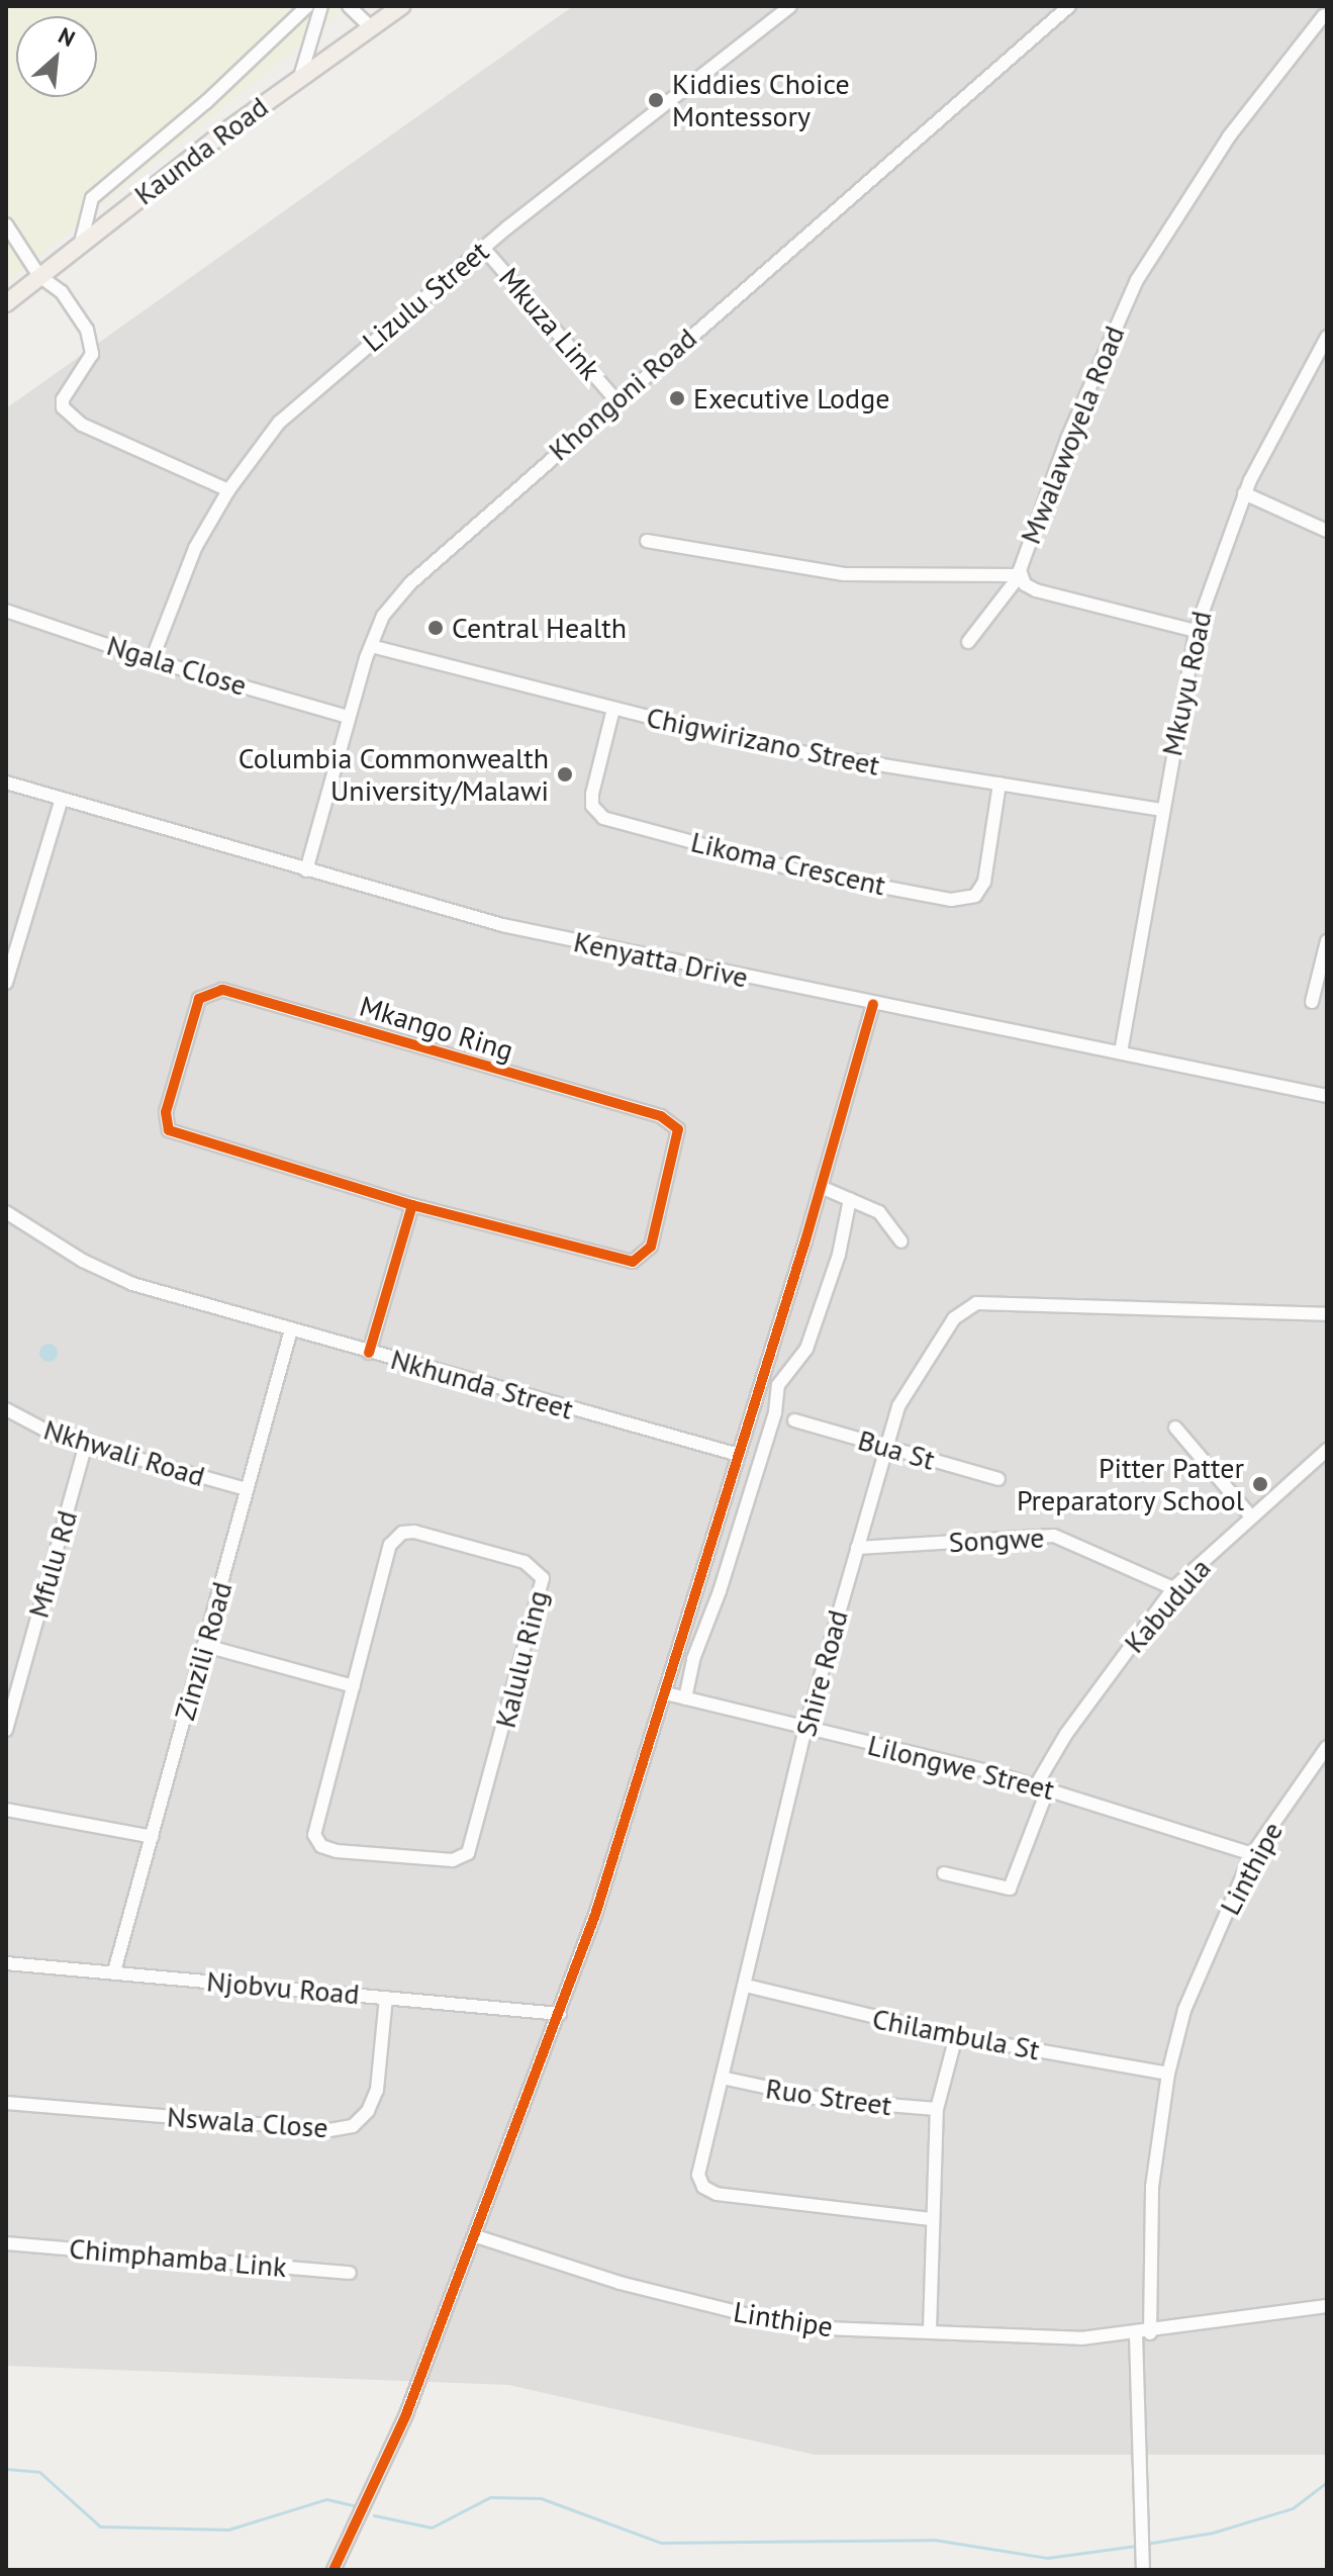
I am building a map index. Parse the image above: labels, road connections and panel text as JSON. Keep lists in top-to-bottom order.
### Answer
{
  "streets": {
    "main road": ["Kaunda Road"],
    "street": [
      "Lizulu Street",
      "Mkuza Link",
      "Khongoni Road",
      "Mwalawoyela Road",
      "Ngala Close",
      "Mkuyu Road",
      "Chigwirizano Street",
      "Likoma Crescent",
      "Kenyatta Drive",
      "Mkango Ring",
      "Nkhunda Street",
      "Bua St",
      "Nkhwali Road",
      "Songwe",
      "Mfulu Rd",
      "Kabudula",
      "Zinzili Road",
      "Kalulu Ring",
      "Shire Road",
      "Lilongwe Street",
      "Linthipe",
      "Njobvu Road",
      "Chilambula St",
      "Ruo Street",
      "Nswala Close",
      "Chimphamba Link"
    ]
  },
  "crossings": [
    ["Lizulu Street", "Mkuza Link"],
    ["Lizulu Street", "Ngala Close"],
    ["Mkuza Link", "Khongoni Road"],
    ["Khongoni Road", "Ngala Close"],
    ["Khongoni Road", "Chigwirizano Street"],
    ["Khongoni Road", "Kenyatta Drive"],
    ["Mwalawoyela Road", "Mkuyu Road"],
    ["Mkuyu Road", "Chigwirizano Street"],
    ["Mkuyu Road", "Kenyatta Drive"],
    ["Chigwirizano Street", "Likoma Crescent"],
    ["Nkhunda Street", "Zinzili Road"],
    ["Bua St", "Shire Road"],
    ["Nkhwali Road", "Mfulu Rd"],
    ["Nkhwali Road", "Zinzili Road"],
    ["Songwe", "Kabudula"],
    ["Songwe", "Shire Road"],
    ["Kabudula", "Lilongwe Street"],
    ["Zinzili Road", "Njobvu Road"],
    ["Shire Road", "Lilongwe Street"],
    ["Shire Road", "Chilambula St"],
    ["Shire Road", "Ruo Street"],
    ["Lilongwe Street", "Linthipe"],
    ["Linthipe", "Chilambula St"],
    ["Njobvu Road", "Nswala Close"]
  ],
  "places": [
    "Kiddies Choice Montessory",
    "Executive Lodge",
    "Central Health",
    "Columbia Commonwealth University/Malawi",
    "Pitter Patter Preparatory School"
  ],
  "north": "top right"
}
